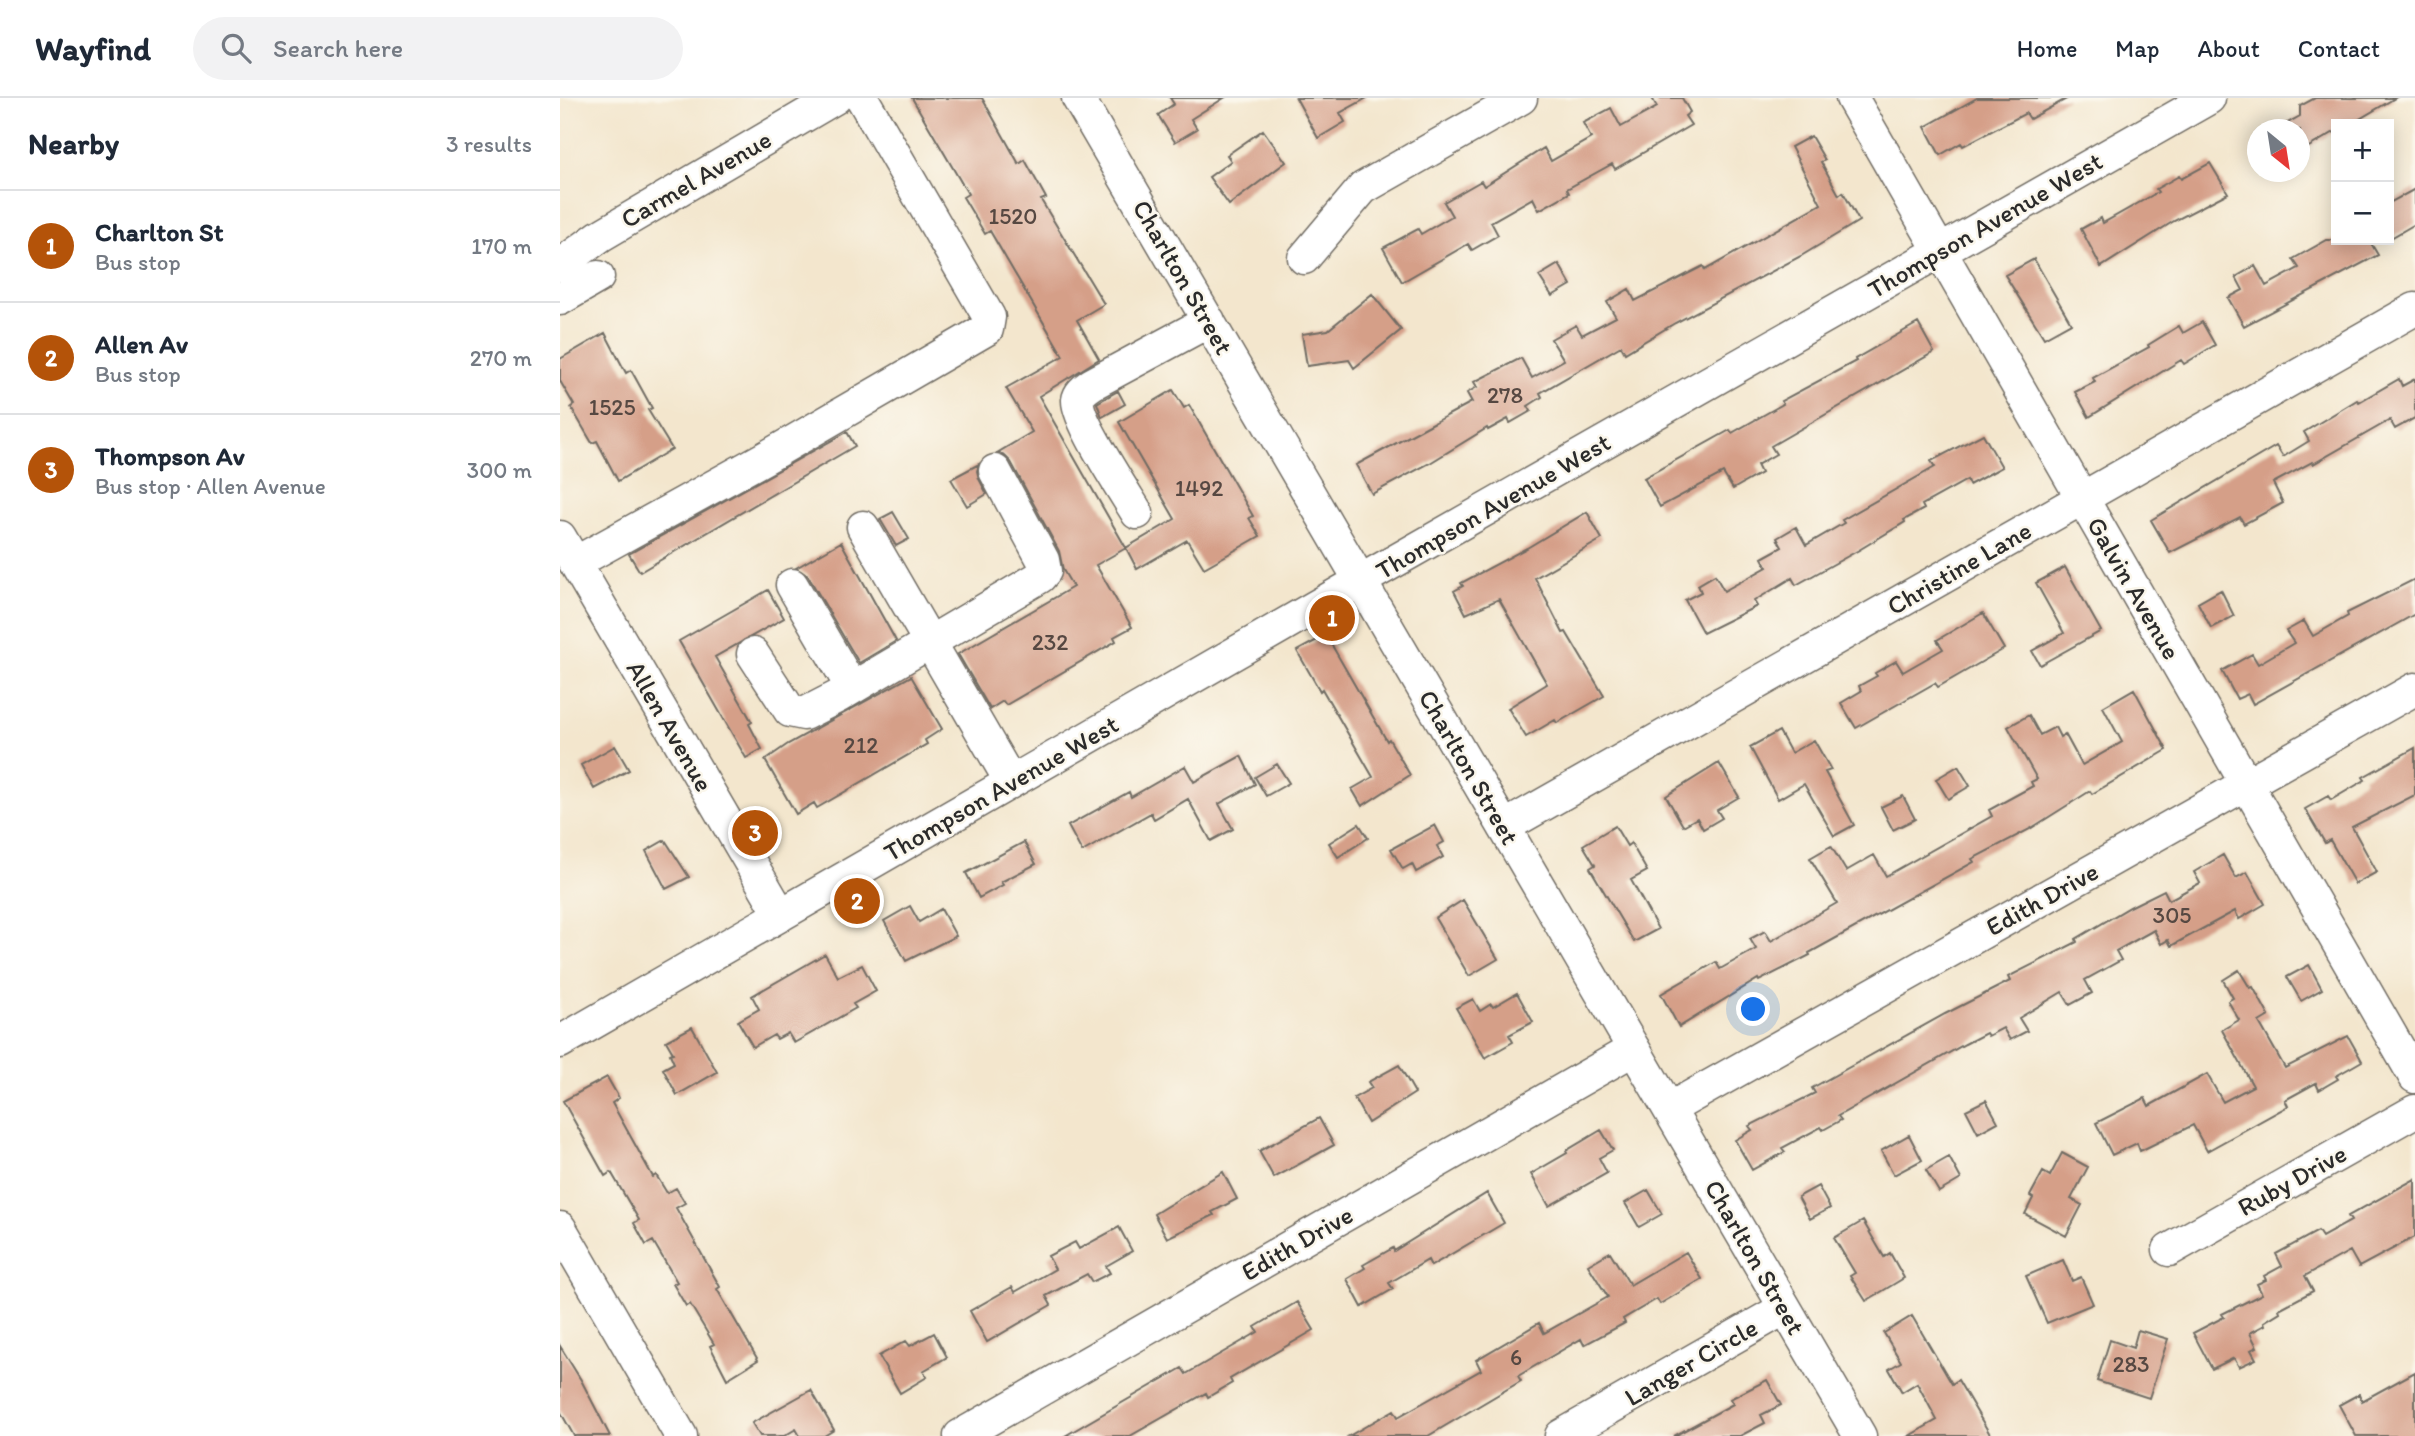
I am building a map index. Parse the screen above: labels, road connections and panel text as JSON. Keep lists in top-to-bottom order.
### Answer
{
  "streets": {
    "street": [
      "Carmel Avenue",
      "Thompson Avenue West",
      "Charlton Street",
      "Christine Lane",
      "Galvin Avenue",
      "Allen Avenue",
      "Edith Drive",
      "Ruby Drive",
      "Langer Circle"
    ]
  },
  "crossings": [
    ["Thompson Avenue West", "Charlton Street"],
    ["Thompson Avenue West", "Galvin Avenue"],
    ["Thompson Avenue West", "Allen Avenue"],
    ["Charlton Street", "Christine Lane"],
    ["Charlton Street", "Edith Drive"],
    ["Charlton Street", "Langer Circle"],
    ["Christine Lane", "Galvin Avenue"],
    ["Galvin Avenue", "Edith Drive"]
  ],
  "house_numbers": [
    "1520",
    "278",
    "1525",
    "1492",
    "232",
    "212",
    "305",
    "6",
    "283"
  ],
  "north": "bottom right",
  "page": {
    "header": "Wayfind",
    "search": "Search here",
    "nav": [
      "Home",
      "Map",
      "About",
      "Contact"
    ],
    "heading": ["Nearby", "3 results"],
    "map_buttons": ["+", "−"],
    "list": [
      {
        "mark": "1",
        "name": "Charlton St",
        "note": "Bus stop",
        "value": "170 m"
      },
      {
        "mark": "2",
        "name": "Allen Av",
        "note": "Bus stop",
        "value": "270 m"
      },
      {
        "mark": "3",
        "name": "Thompson Av",
        "note": "Bus stop · Allen Avenue",
        "value": "300 m"
      }
    ],
    "pins": ["1", "3", "2"]
  }
}
